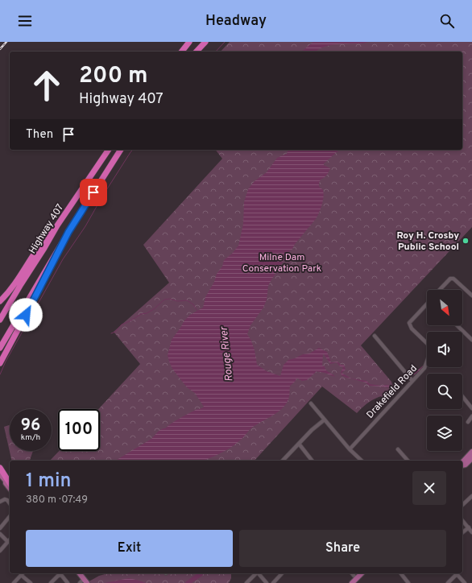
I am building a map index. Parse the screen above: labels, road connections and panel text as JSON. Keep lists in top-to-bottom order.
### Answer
{
  "streets": {
    "highway": ["Highway 407"],
    "street": ["Drakefield Road"]
  },
  "water": ["Rouge River"],
  "parks": ["Milne Dam Conservation Park"],
  "places": ["Roy H. Crosby Public School"],
  "north": "bottom right",
  "page": {
    "header": "Headway",
    "turn": ["200 m", "Highway 407"],
    "then": "Then",
    "speed": "96 km/h",
    "limit": "100",
    "heading": ["1 min", "380 m · 07:49"],
    "buttons": ["Exit", "Share"]
  }
}
